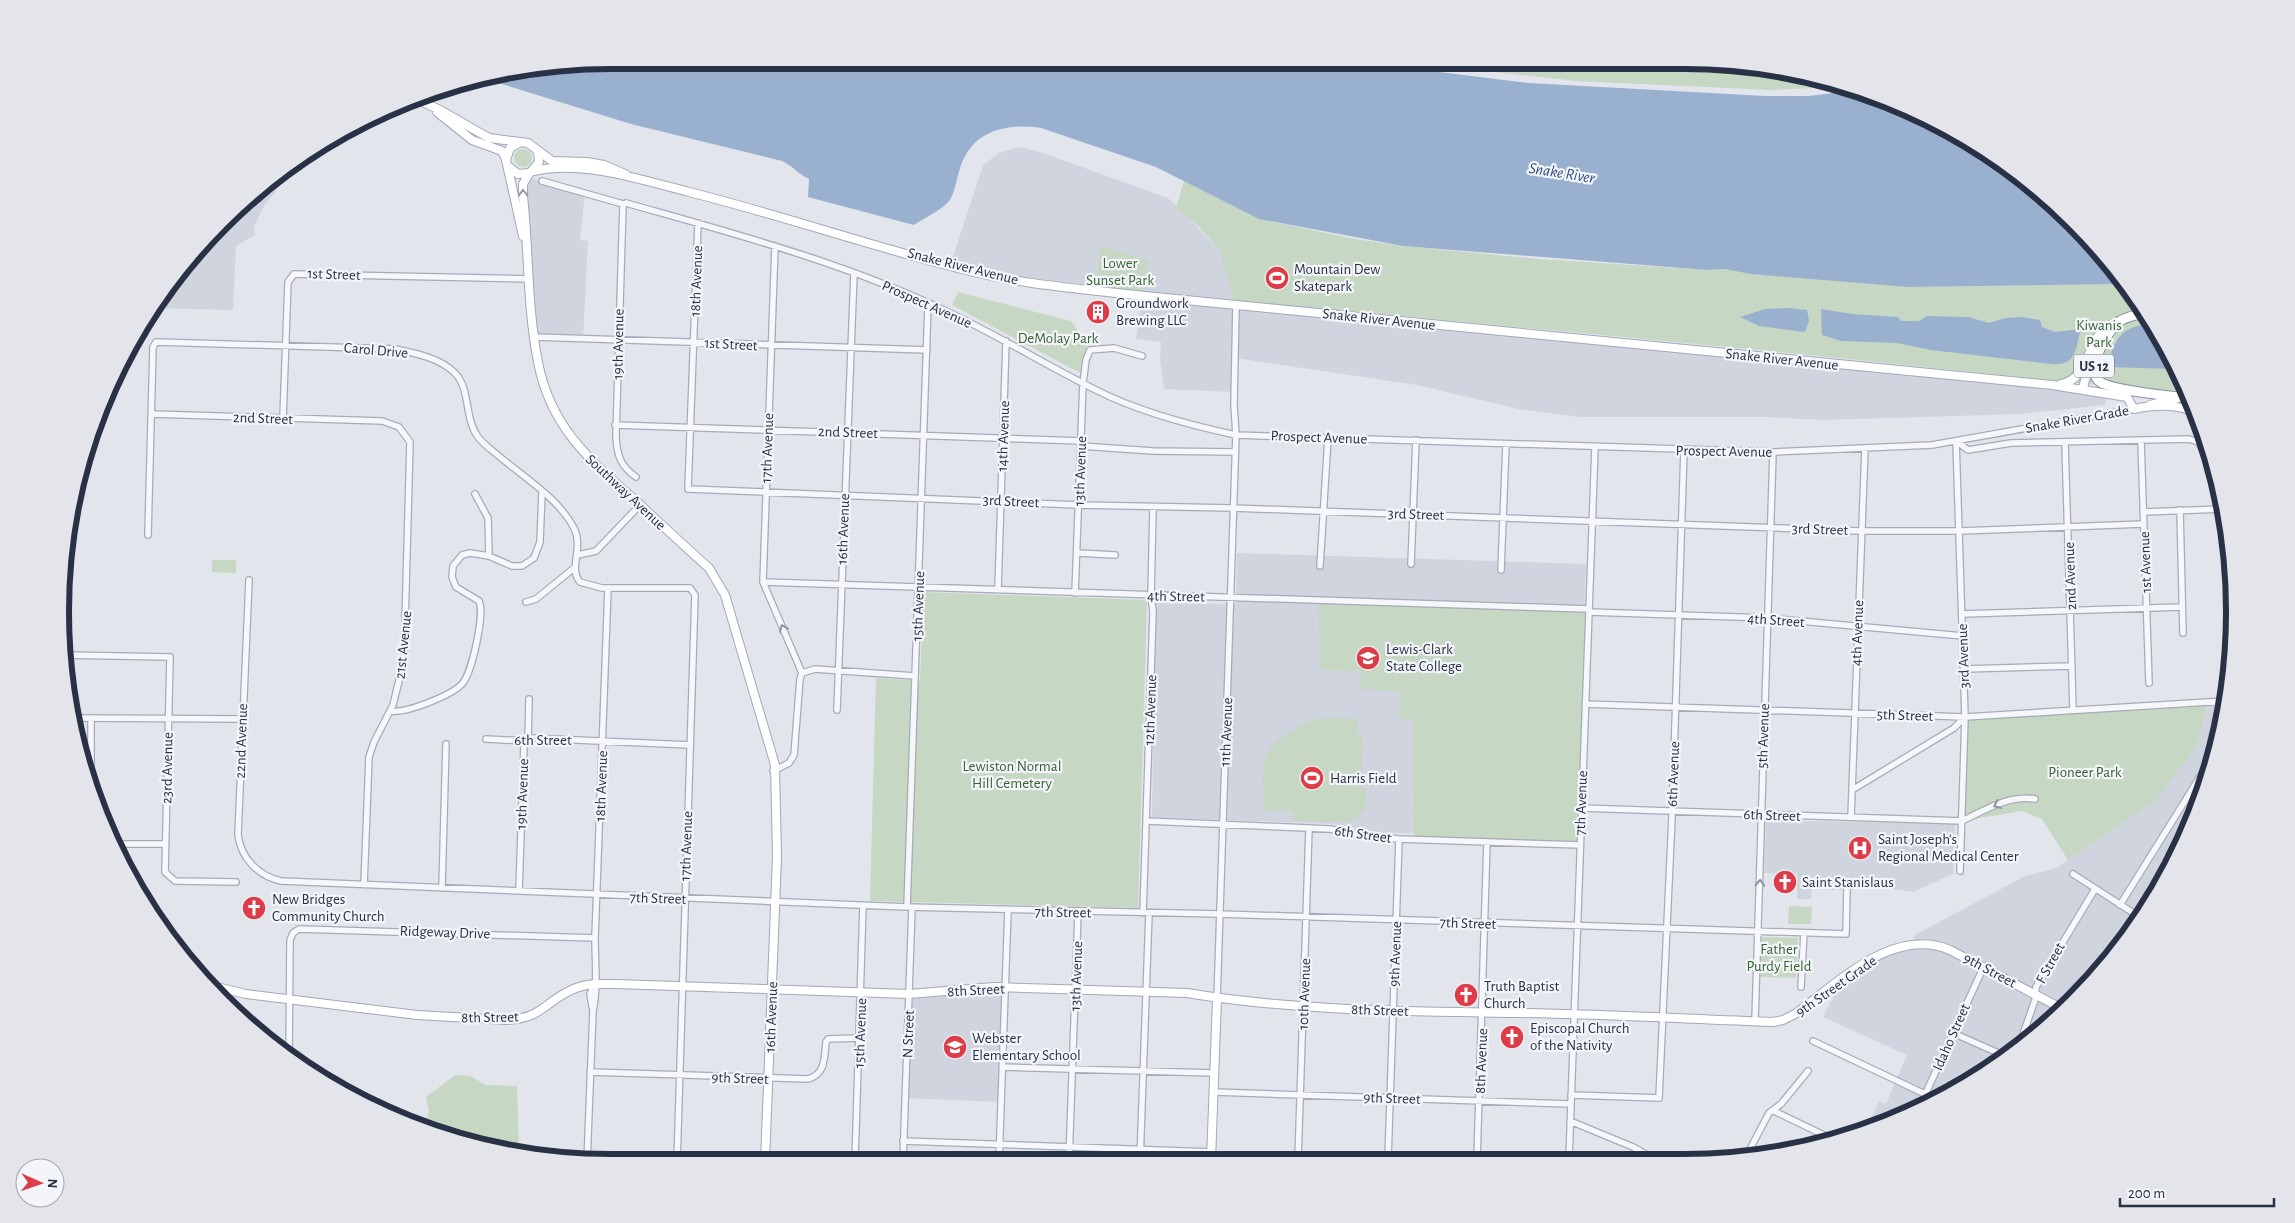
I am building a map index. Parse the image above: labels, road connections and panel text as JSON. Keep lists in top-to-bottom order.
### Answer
{
  "streets": {
    "highway": ["US 12"],
    "main road": [
      "Snake River Avenue",
      "Snake River Grade",
      "Southway Avenue",
      "16th Avenue",
      "11th Avenue",
      "9th Street",
      "9th Street Grade",
      "8th Street"
    ],
    "street": [
      "1st Street",
      "18th Avenue",
      "Prospect Avenue",
      "19th Avenue",
      "Carol Drive",
      "2nd Street",
      "14th Avenue",
      "17th Avenue",
      "13th Avenue",
      "3rd Street",
      "1st Avenue",
      "2nd Avenue",
      "4th Street",
      "15th Avenue",
      "4th Avenue",
      "21st Avenue",
      "3rd Avenue",
      "12th Avenue",
      "5th Street",
      "5th Avenue",
      "6th Street",
      "22nd Avenue",
      "23rd Avenue",
      "6th Avenue",
      "7th Avenue",
      "7th Street",
      "Ridgeway Drive",
      "9th Avenue",
      "F Street",
      "10th Avenue",
      "N Street",
      "Idaho Street",
      "8th Avenue"
    ]
  },
  "crossings": [
    ["Snake River Avenue", "US 12"],
    ["Snake River Avenue", "Snake River Grade"],
    ["Snake River Avenue", "Southway Avenue"],
    ["Snake River Avenue", "11th Avenue"],
    ["1st Street", "18th Avenue"],
    ["1st Street", "19th Avenue"],
    ["1st Street", "Carol Drive"],
    ["1st Street", "17th Avenue"],
    ["1st Street", "Southway Avenue"],
    ["1st Street", "16th Avenue"],
    ["1st Street", "15th Avenue"],
    ["18th Avenue", "Prospect Avenue"],
    ["18th Avenue", "2nd Street"],
    ["18th Avenue", "17th Avenue"],
    ["18th Avenue", "3rd Street"],
    ["18th Avenue", "6th Street"],
    ["18th Avenue", "7th Street"],
    ["18th Avenue", "Ridgeway Drive"],
    ["18th Avenue", "9th Street"],
    ["18th Avenue", "8th Street"],
    ["Prospect Avenue", "19th Avenue"],
    ["Prospect Avenue", "Snake River Grade"],
    ["Prospect Avenue", "14th Avenue"],
    ["Prospect Avenue", "17th Avenue"],
    ["Prospect Avenue", "13th Avenue"],
    ["Prospect Avenue", "16th Avenue"],
    ["Prospect Avenue", "1st Avenue"],
    ["Prospect Avenue", "2nd Avenue"],
    ["Prospect Avenue", "15th Avenue"],
    ["Prospect Avenue", "4th Avenue"],
    ["Prospect Avenue", "3rd Avenue"],
    ["Prospect Avenue", "11th Avenue"],
    ["Prospect Avenue", "5th Avenue"],
    ["Prospect Avenue", "6th Avenue"],
    ["Prospect Avenue", "7th Avenue"],
    ["19th Avenue", "2nd Street"],
    ["19th Avenue", "6th Street"],
    ["19th Avenue", "7th Street"],
    ["Carol Drive", "2nd Street"],
    ["2nd Street", "14th Avenue"],
    ["2nd Street", "17th Avenue"],
    ["2nd Street", "13th Avenue"],
    ["2nd Street", "16th Avenue"],
    ["2nd Street", "15th Avenue"],
    ["2nd Street", "21st Avenue"],
    ["2nd Street", "11th Avenue"],
    ["Snake River Grade", "3rd Avenue"],
    ["14th Avenue", "3rd Street"],
    ["14th Avenue", "4th Street"],
    ["17th Avenue", "3rd Street"],
    ["17th Avenue", "4th Street"],
    ["17th Avenue", "6th Street"],
    ["17th Avenue", "7th Street"],
    ["17th Avenue", "9th Street"],
    ["17th Avenue", "8th Street"],
    ["13th Avenue", "3rd Street"],
    ["13th Avenue", "4th Street"],
    ["13th Avenue", "7th Street"],
    ["13th Avenue", "8th Street"],
    ["Southway Avenue", "16th Avenue"],
    ["Southway Avenue", "7th Street"],
    ["3rd Street", "16th Avenue"],
    ["3rd Street", "1st Avenue"],
    ["3rd Street", "2nd Avenue"],
    ["3rd Street", "15th Avenue"],
    ["3rd Street", "4th Avenue"],
    ["3rd Street", "3rd Avenue"],
    ["3rd Street", "12th Avenue"],
    ["3rd Street", "11th Avenue"],
    ["3rd Street", "5th Avenue"],
    ["3rd Street", "6th Avenue"],
    ["3rd Street", "7th Avenue"],
    ["16th Avenue", "4th Street"],
    ["16th Avenue", "7th Street"],
    ["16th Avenue", "9th Street"],
    ["16th Avenue", "8th Street"],
    ["2nd Avenue", "5th Street"],
    ["4th Street", "15th Avenue"],
    ["4th Street", "4th Avenue"],
    ["4th Street", "3rd Avenue"],
    ["4th Street", "12th Avenue"],
    ["4th Street", "11th Avenue"],
    ["4th Street", "5th Avenue"],
    ["4th Street", "6th Avenue"],
    ["4th Street", "7th Avenue"],
    ["15th Avenue", "7th Street"],
    ["15th Avenue", "9th Street"],
    ["15th Avenue", "8th Street"],
    ["15th Avenue", "N Street"],
    ["4th Avenue", "5th Street"],
    ["4th Avenue", "6th Street"],
    ["21st Avenue", "7th Street"],
    ["3rd Avenue", "5th Street"],
    ["3rd Avenue", "6th Street"],
    ["12th Avenue", "6th Street"],
    ["12th Avenue", "7th Street"],
    ["12th Avenue", "8th Street"],
    ["5th Street", "5th Avenue"],
    ["5th Street", "6th Avenue"],
    ["5th Street", "7th Avenue"],
    ["11th Avenue", "6th Street"],
    ["11th Avenue", "7th Street"],
    ["11th Avenue", "9th Street"],
    ["11th Avenue", "8th Street"],
    ["5th Avenue", "6th Street"],
    ["5th Avenue", "7th Street"],
    ["5th Avenue", "9th Street Grade"],
    ["5th Avenue", "8th Street"],
    ["6th Street", "6th Avenue"],
    ["6th Street", "7th Avenue"],
    ["6th Street", "9th Avenue"],
    ["6th Street", "10th Avenue"],
    ["6th Street", "8th Avenue"],
    ["22nd Avenue", "7th Street"],
    ["6th Avenue", "7th Avenue"],
    ["6th Avenue", "7th Street"],
    ["6th Avenue", "8th Street"],
    ["7th Avenue", "7th Street"],
    ["7th Avenue", "9th Street"],
    ["7th Avenue", "8th Street"],
    ["7th Street", "9th Avenue"],
    ["7th Street", "10th Avenue"],
    ["7th Street", "N Street"],
    ["7th Street", "8th Avenue"],
    ["Ridgeway Drive", "8th Street"],
    ["9th Avenue", "9th Street"],
    ["9th Avenue", "8th Street"],
    ["F Street", "9th Street"],
    ["9th Street", "9th Street Grade"],
    ["9th Street", "10th Avenue"],
    ["9th Street", "Idaho Street"],
    ["9th Street", "8th Avenue"],
    ["9th Street Grade", "8th Street"],
    ["8th Street", "10th Avenue"],
    ["8th Street", "N Street"],
    ["8th Street", "8th Avenue"]
  ],
  "water": ["Snake River"],
  "parks": [
    "Lower Sunset Park",
    "Kiwanis Park",
    "DeMolay Park",
    "Lewiston Normal Hill Cemetery",
    "Pioneer Park",
    "Father Purdy Field"
  ],
  "places": {
    "sports": ["Mountain Dew Skatepark", "Harris Field"],
    "building": ["Groundwork Brewing LLC"],
    "school or university": ["Lewis-Clark State College", "Webster Elementary School"],
    "hospital": ["Saint Joseph's Regional Medical Center"],
    "church": [
      "Saint Stanislaus",
      "New Bridges Community Church",
      "Truth Baptist Church",
      "Episcopal Church of the Nativity"
    ]
  },
  "scale_bar": "200 m",
  "north": "right"
}
